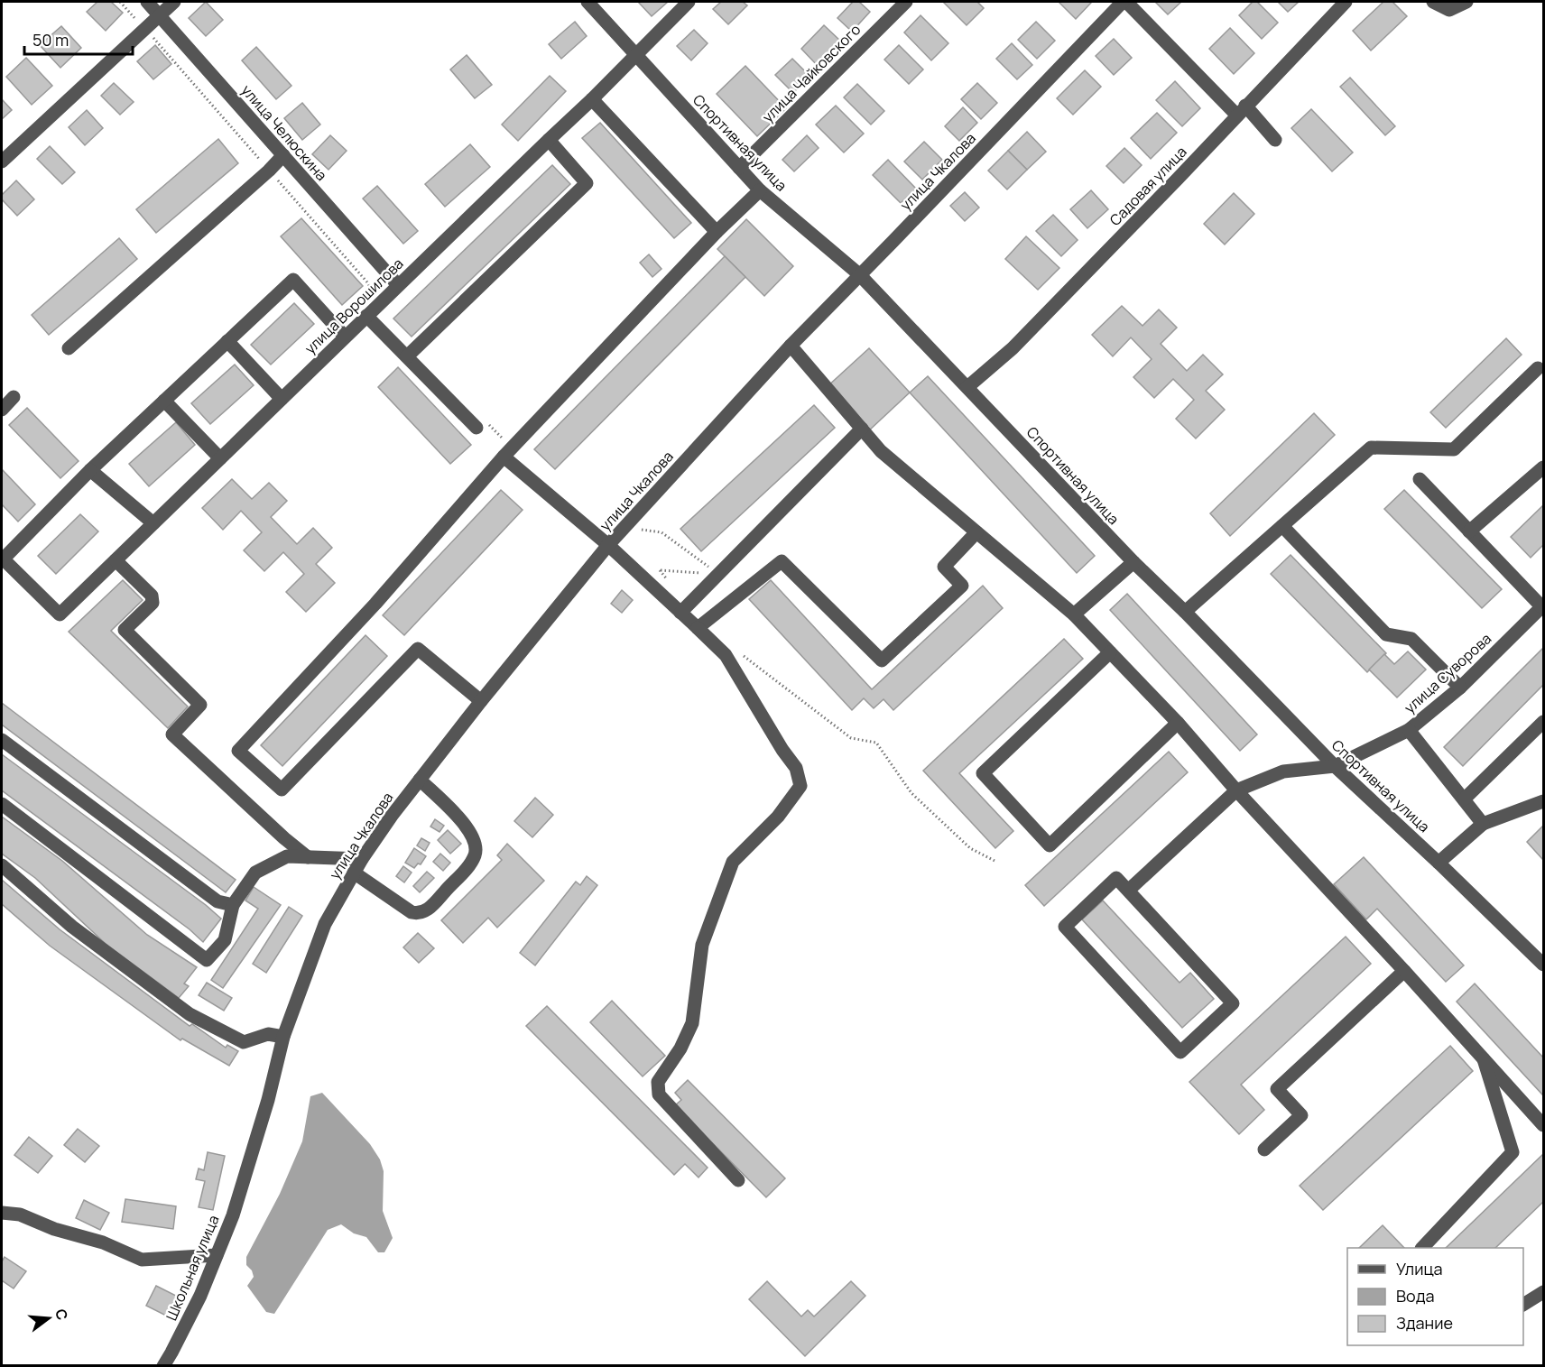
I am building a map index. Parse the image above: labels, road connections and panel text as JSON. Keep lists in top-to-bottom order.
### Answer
{
  "streets": {
    "street": [
      "улица Чайковского",
      "улица Челюскина",
      "Спортивная улица",
      "улица Чкалова",
      "Садовая улица",
      "улица Ворошилова",
      "улица Суворова",
      "Школьная улица"
    ]
  },
  "crossings": [
    ["улица Чайковского", "Спортивная улица"],
    ["улица Челюскина", "улица Ворошилова"],
    ["Спортивная улица", "улица Чкалова"],
    ["Спортивная улица", "Садовая улица"],
    ["Спортивная улица", "улица Ворошилова"],
    ["Спортивная улица", "улица Суворова"],
    ["улица Чкалова", "Школьная улица"]
  ],
  "legend": ["Улица", "Вода", "Здание"],
  "scale_bar": "50 m",
  "north": "right"
}
